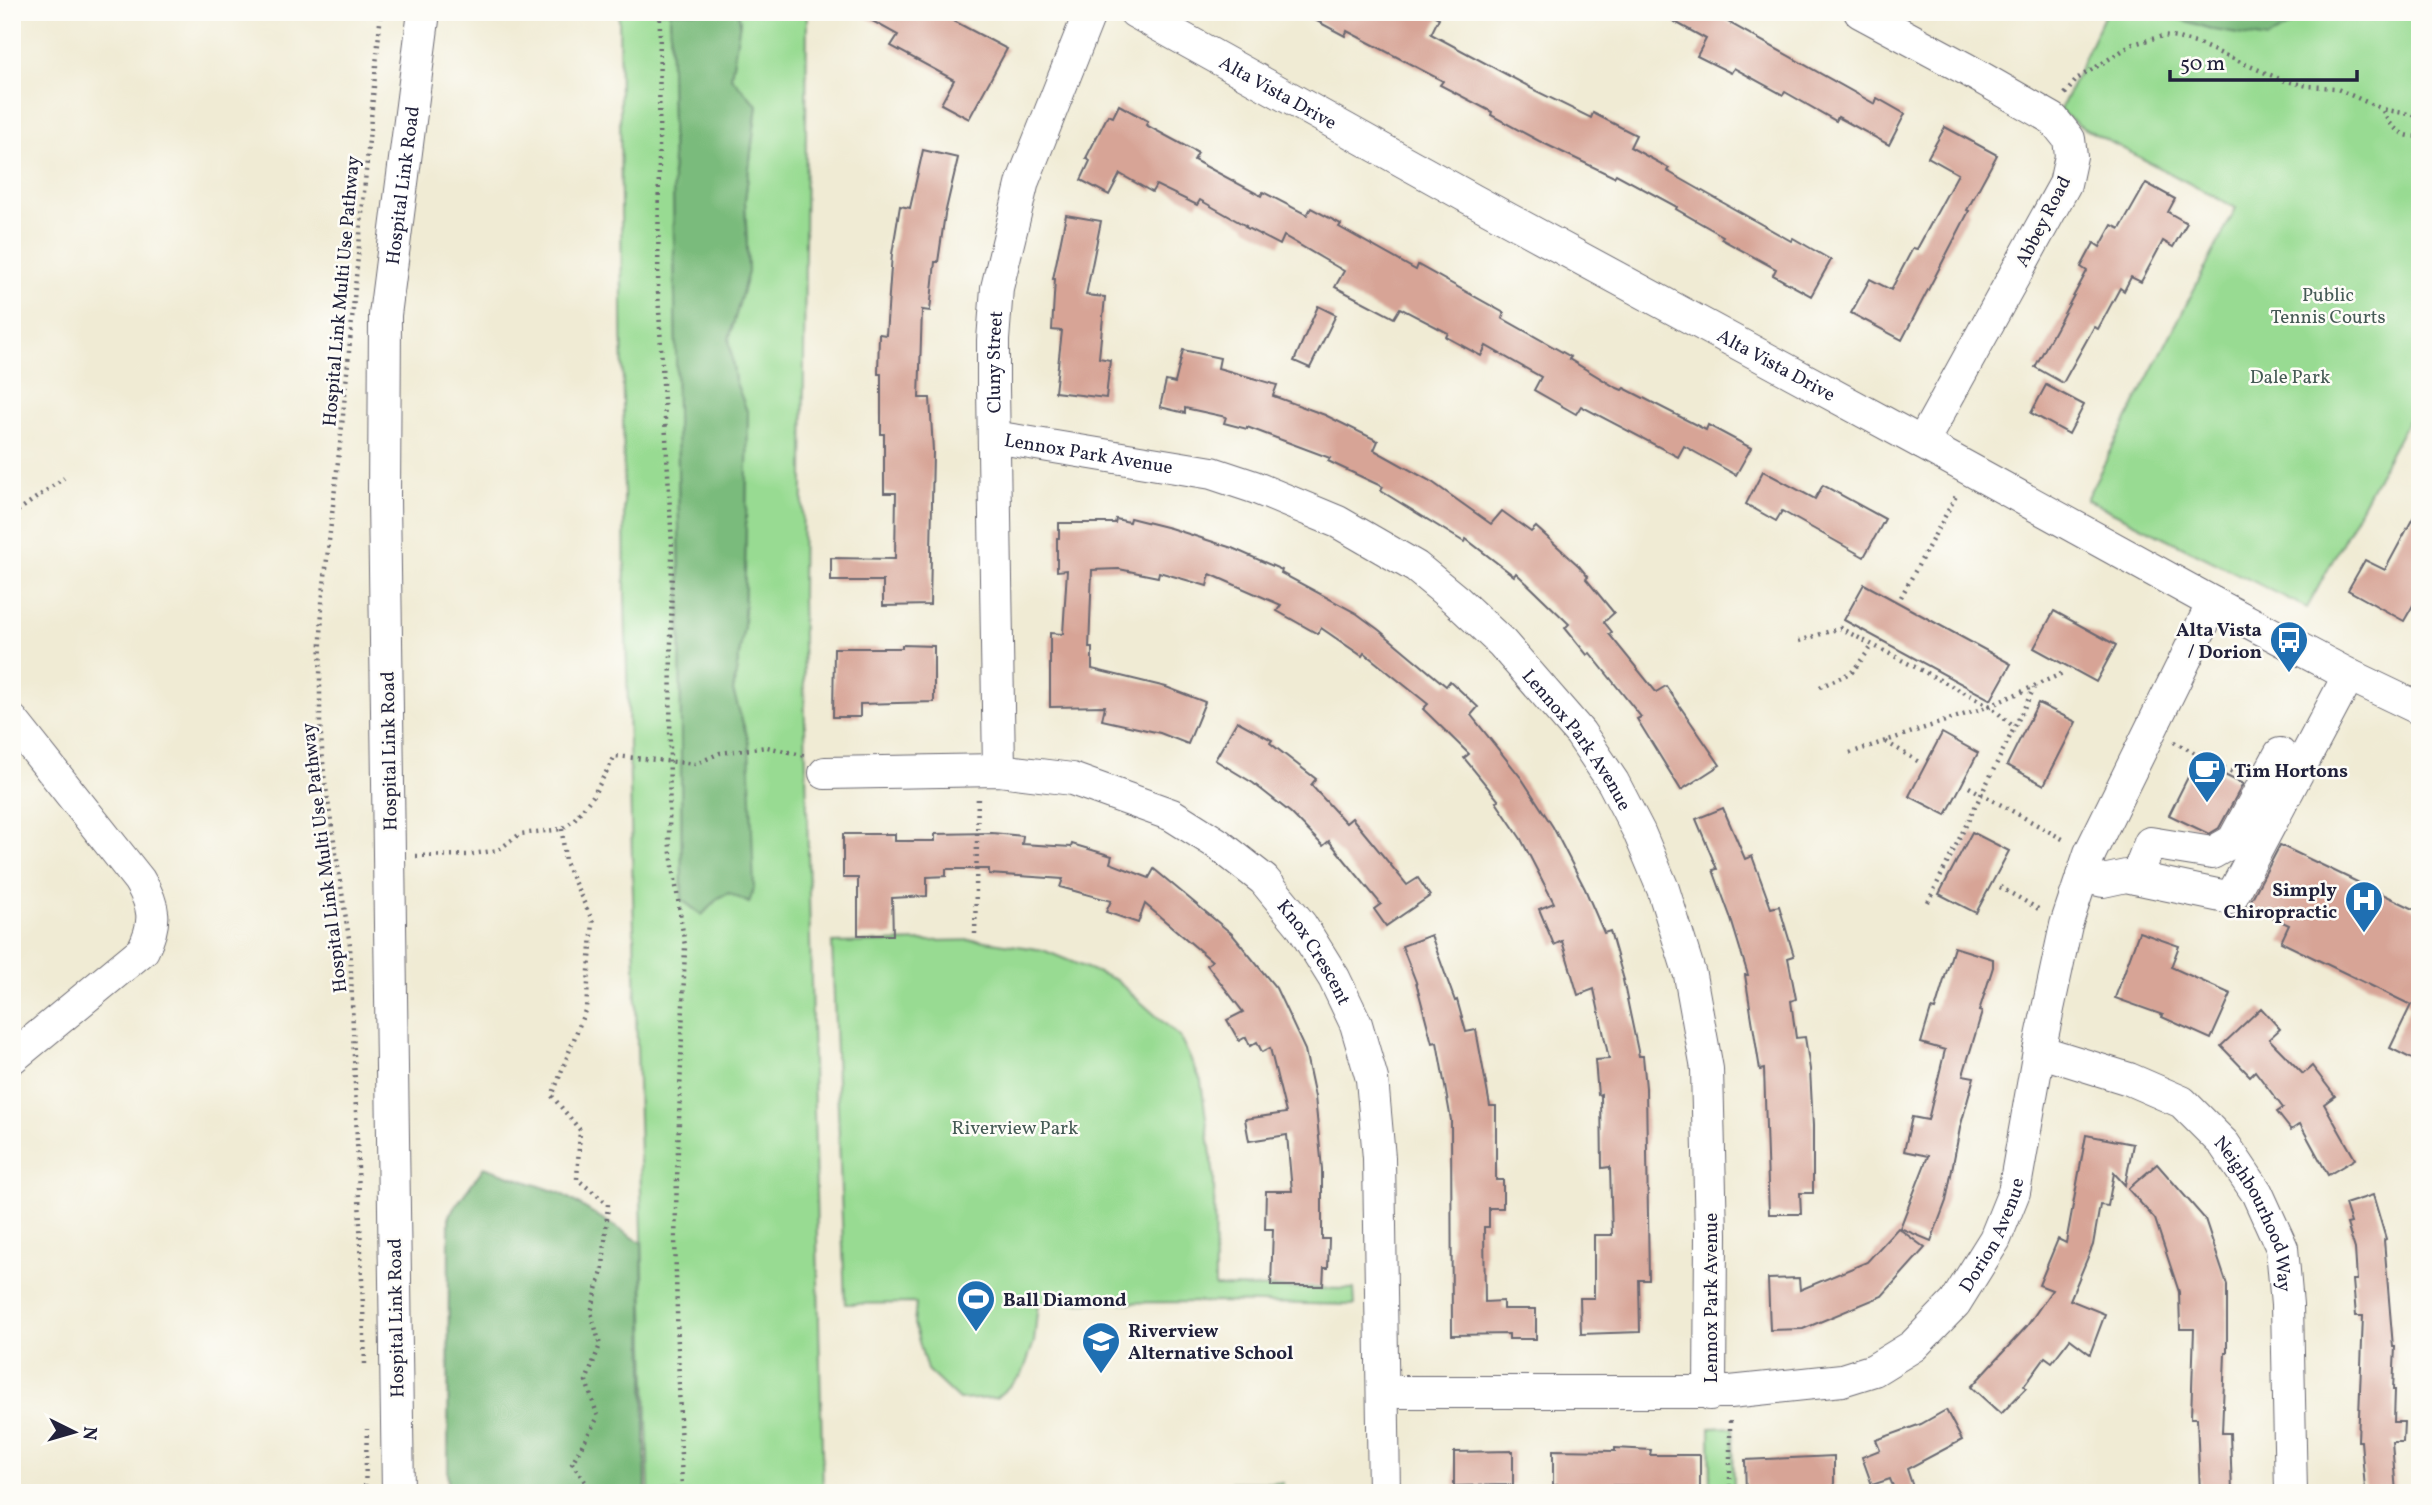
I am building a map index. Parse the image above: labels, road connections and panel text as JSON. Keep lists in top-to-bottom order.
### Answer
{
  "streets": {
    "street": [
      "Alta Vista Drive",
      "Hospital Link Road",
      "Abbey Road",
      "Cluny Street",
      "Lennox Park Avenue",
      "Knox Crescent",
      "Neighbourhood Way",
      "Dorion Avenue"
    ],
    "path": ["Hospital Link Multi Use Pathway"]
  },
  "crossings": [
    ["Alta Vista Drive", "Abbey Road"],
    ["Alta Vista Drive", "Dorion Avenue"],
    ["Cluny Street", "Lennox Park Avenue"],
    ["Cluny Street", "Knox Crescent"],
    ["Lennox Park Avenue", "Dorion Avenue"],
    ["Knox Crescent", "Dorion Avenue"],
    ["Neighbourhood Way", "Dorion Avenue"]
  ],
  "parks": ["Public Tennis Courts", "Dale Park", "Riverview Park"],
  "places": {
    "bus stop": ["Alta Vista / Dorion"],
    "cafe": ["Tim Hortons"],
    "hospital": ["Simply Chiropractic"],
    "sports": ["Ball Diamond"],
    "school or university": ["Riverview Alternative School"]
  },
  "scale_bar": "50 m",
  "north": "right"
}
